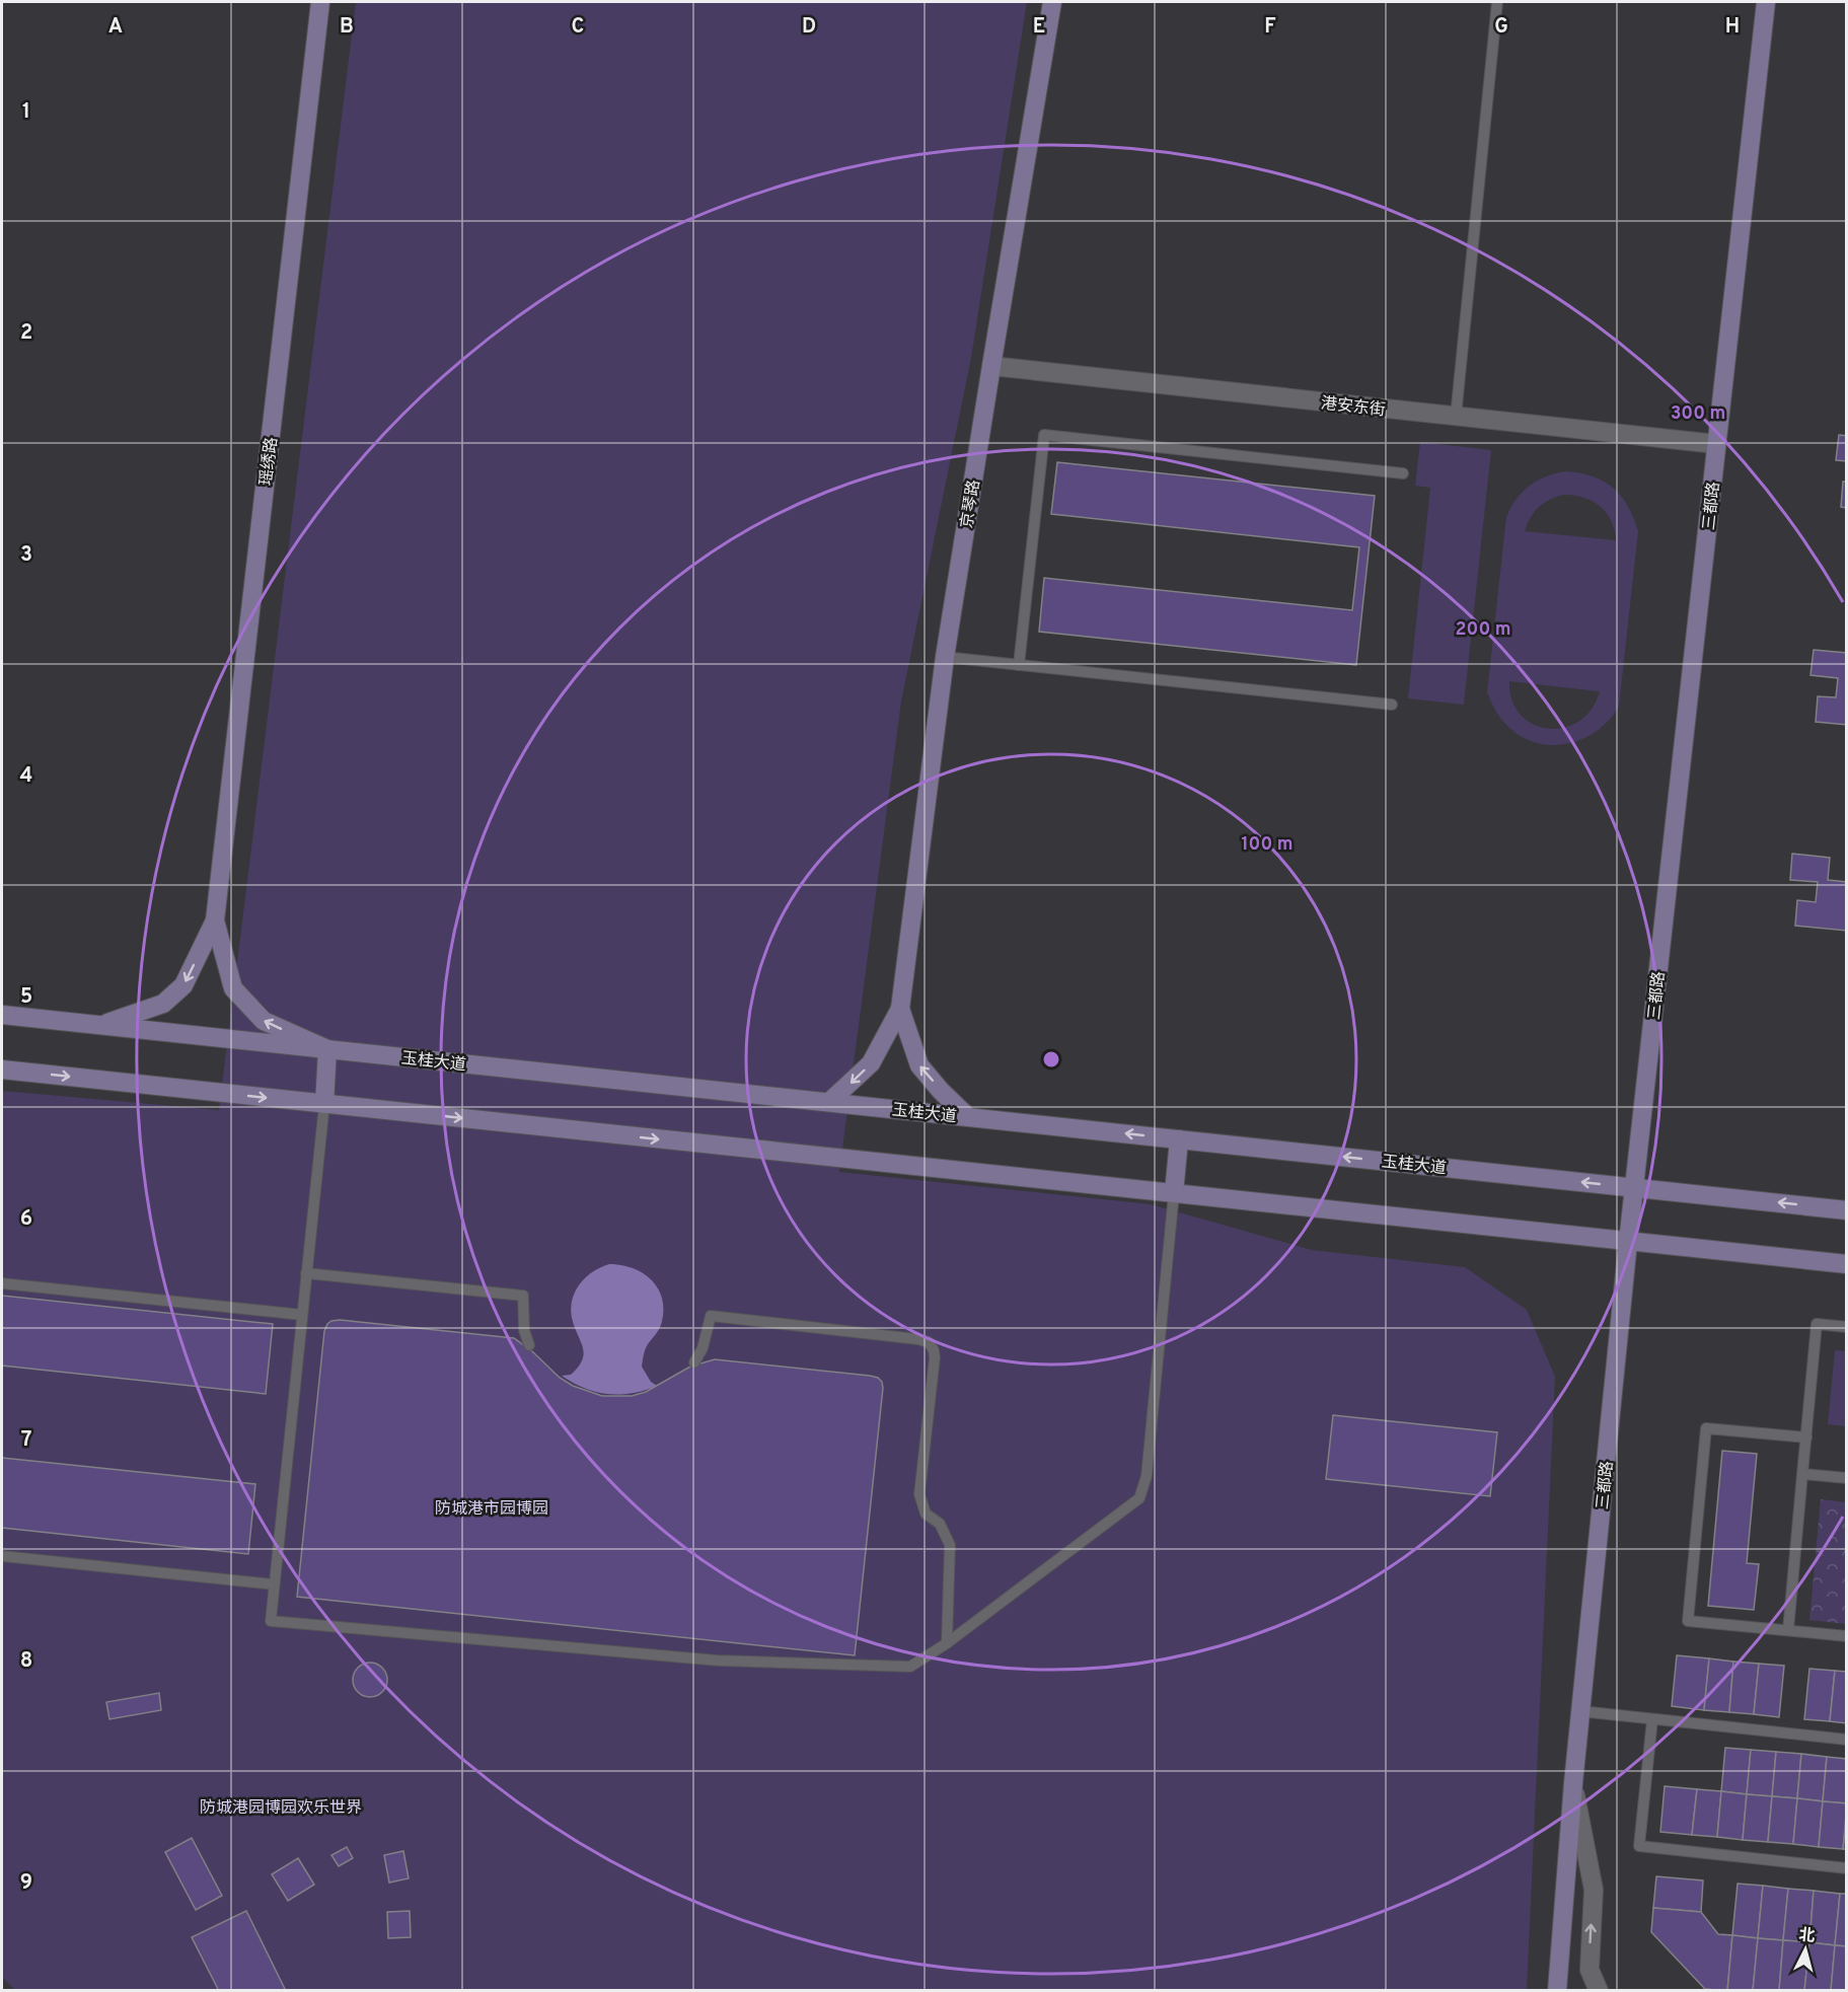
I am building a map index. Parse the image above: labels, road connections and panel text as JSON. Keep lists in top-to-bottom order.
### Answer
{
  "streets": {
    "main road": [
      "瑶绣路",
      "京琴路",
      "三都路",
      "玉桂大道"
    ],
    "street": ["港安东街"]
  },
  "crossings": [
    ["港安东街", "京琴路"],
    ["港安东街", "三都路"],
    ["三都路", "玉桂大道"]
  ],
  "parks": ["防城港市园博园", "防城港园博园欢乐世界"],
  "north": "top",
  "grid": {
    "columns": [
      "A",
      "B",
      "C",
      "D",
      "E",
      "F",
      "G",
      "H"
    ],
    "rows": [
      "1",
      "2",
      "3",
      "4",
      "5",
      "6",
      "7",
      "8",
      "9"
    ]
  },
  "rings": ["300 m", "200 m", "100 m"]
}
